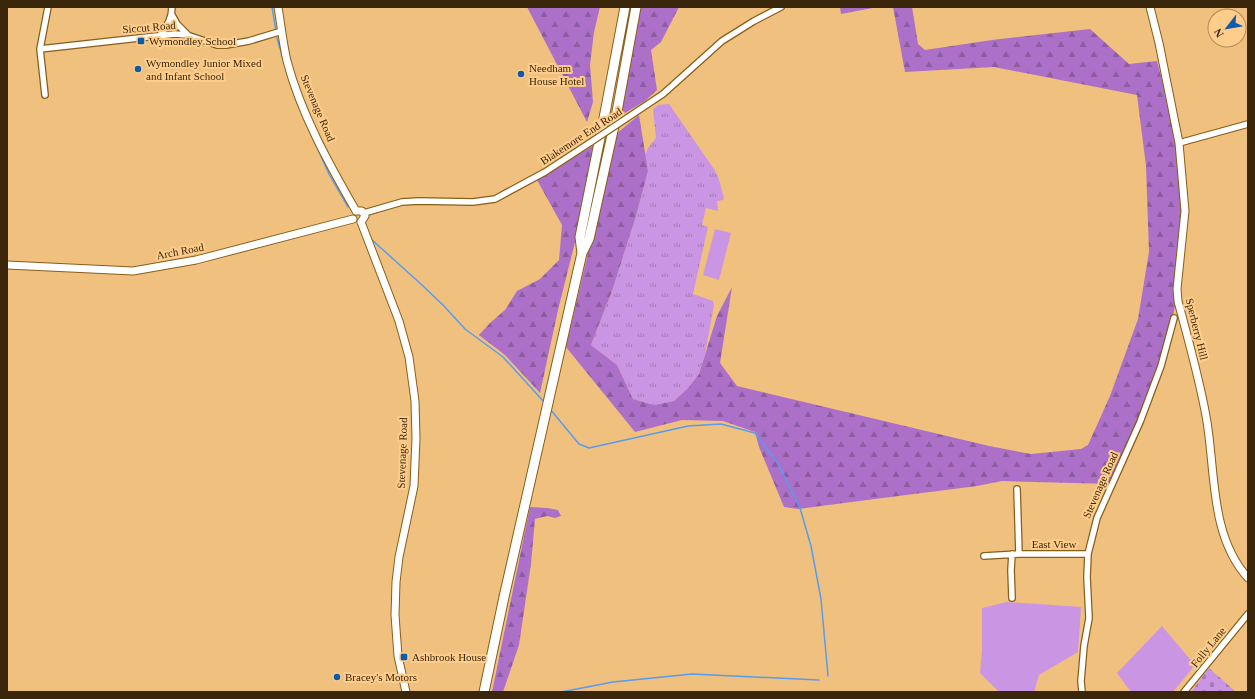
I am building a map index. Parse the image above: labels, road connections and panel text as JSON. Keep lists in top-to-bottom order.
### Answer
{
  "streets": {
    "street": [
      "Siccut Road",
      "Stevenage Road",
      "Blakemore End Road",
      "Arch Road",
      "Sperberry Hill",
      "East View",
      "Folly Lane"
    ]
  },
  "crossings": [
    ["Siccut Road", "Stevenage Road"],
    ["Stevenage Road", "Blakemore End Road"],
    ["Stevenage Road", "Arch Road"],
    ["Stevenage Road", "East View"],
    ["Blakemore End Road", "Arch Road"]
  ],
  "places": {
    "transit": ["Wymondley School", "Ashbrook House"],
    "other": ["Wymondley Junior Mixed and Infant School", "Needham House Hotel", "Bracey's Motors"]
  },
  "north": "bottom left"
}
